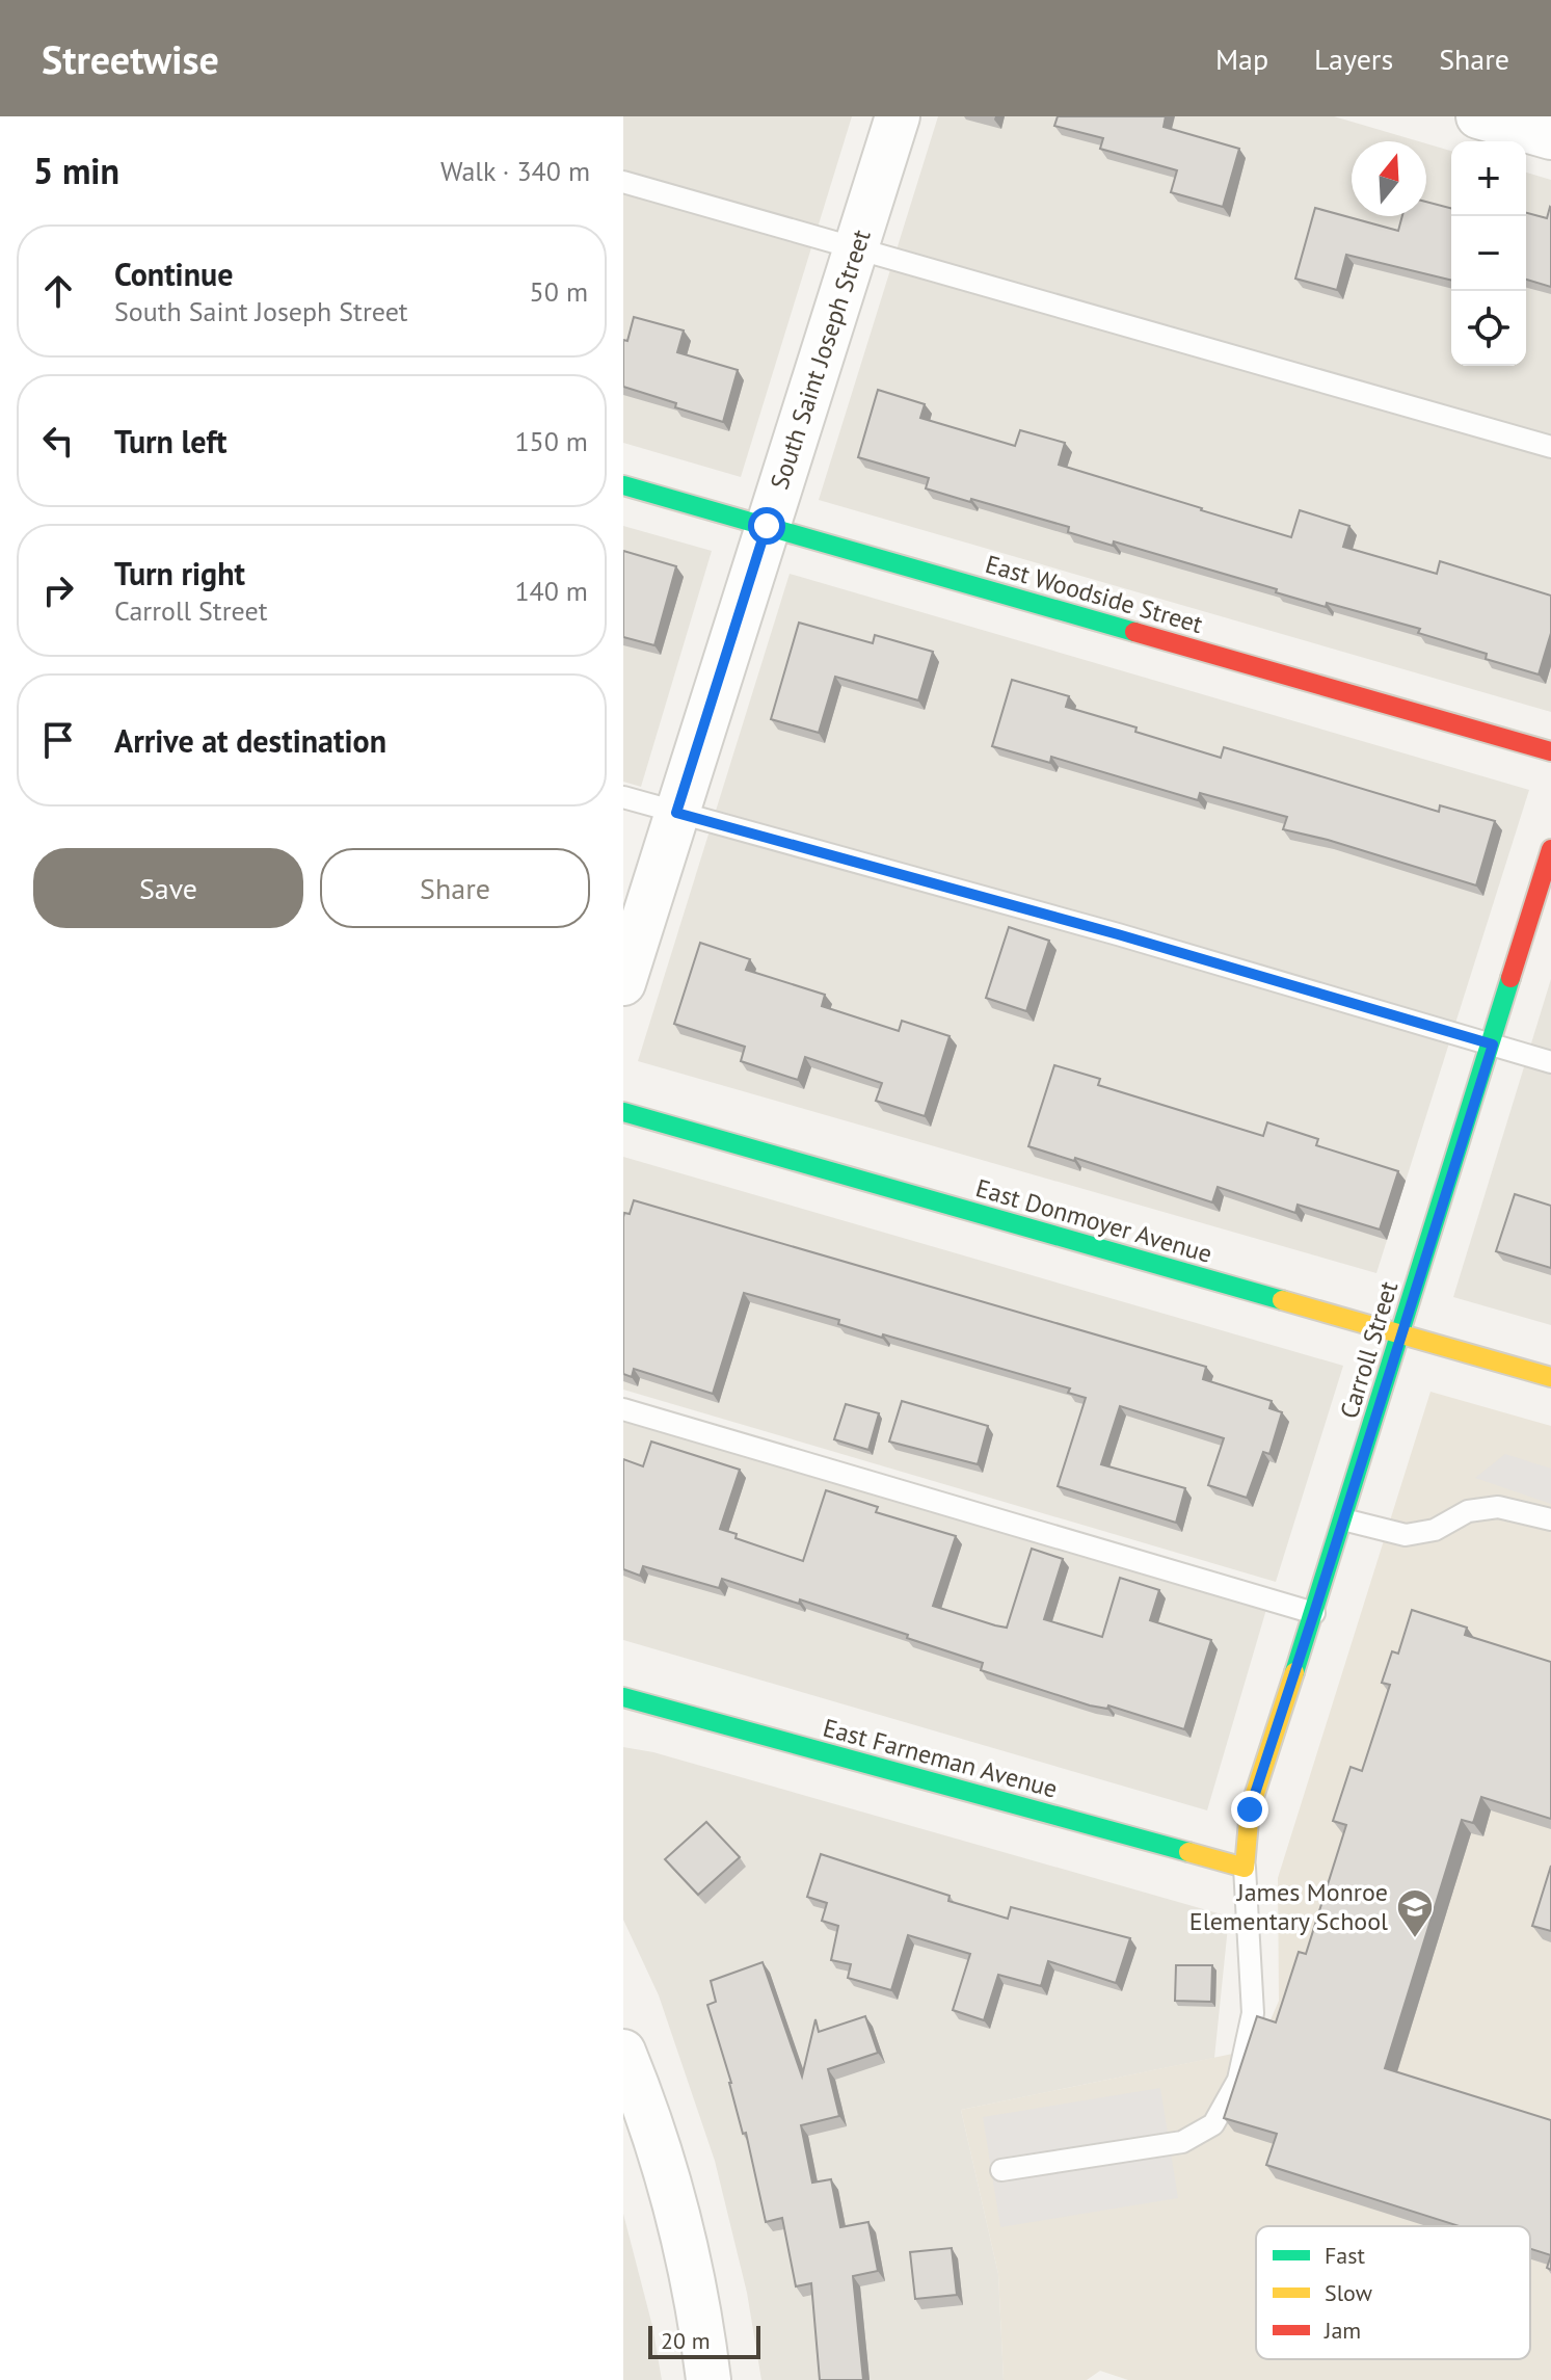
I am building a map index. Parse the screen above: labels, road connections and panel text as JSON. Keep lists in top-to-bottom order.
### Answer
{
  "streets": {
    "street": [
      "South Saint Joseph Street",
      "East Woodside Street",
      "East Donmoyer Avenue",
      "Carroll Street",
      "East Farneman Avenue"
    ]
  },
  "crossings": [
    ["South Saint Joseph Street", "East Woodside Street"],
    ["East Donmoyer Avenue", "Carroll Street"],
    ["Carroll Street", "East Farneman Avenue"]
  ],
  "places": {
    "school or university": ["James Monroe Elementary School"]
  },
  "legend": ["Fast", "Slow", "Jam"],
  "scale_bar": "20 m",
  "north": "top",
  "page": {
    "header": "Streetwise",
    "nav": ["Map", "Layers", "Share"],
    "heading": ["5 min", "Walk · 340 m"],
    "map_buttons": ["+", "−"],
    "list": [
      ["Continue", "South Saint Joseph Street", "50 m"],
      ["Turn left", "150 m"],
      ["Turn right", "Carroll Street", "140 m"],
      "Arrive at destination"
    ],
    "buttons": ["Save", "Share"],
    "scale": "20 m"
  }
}
